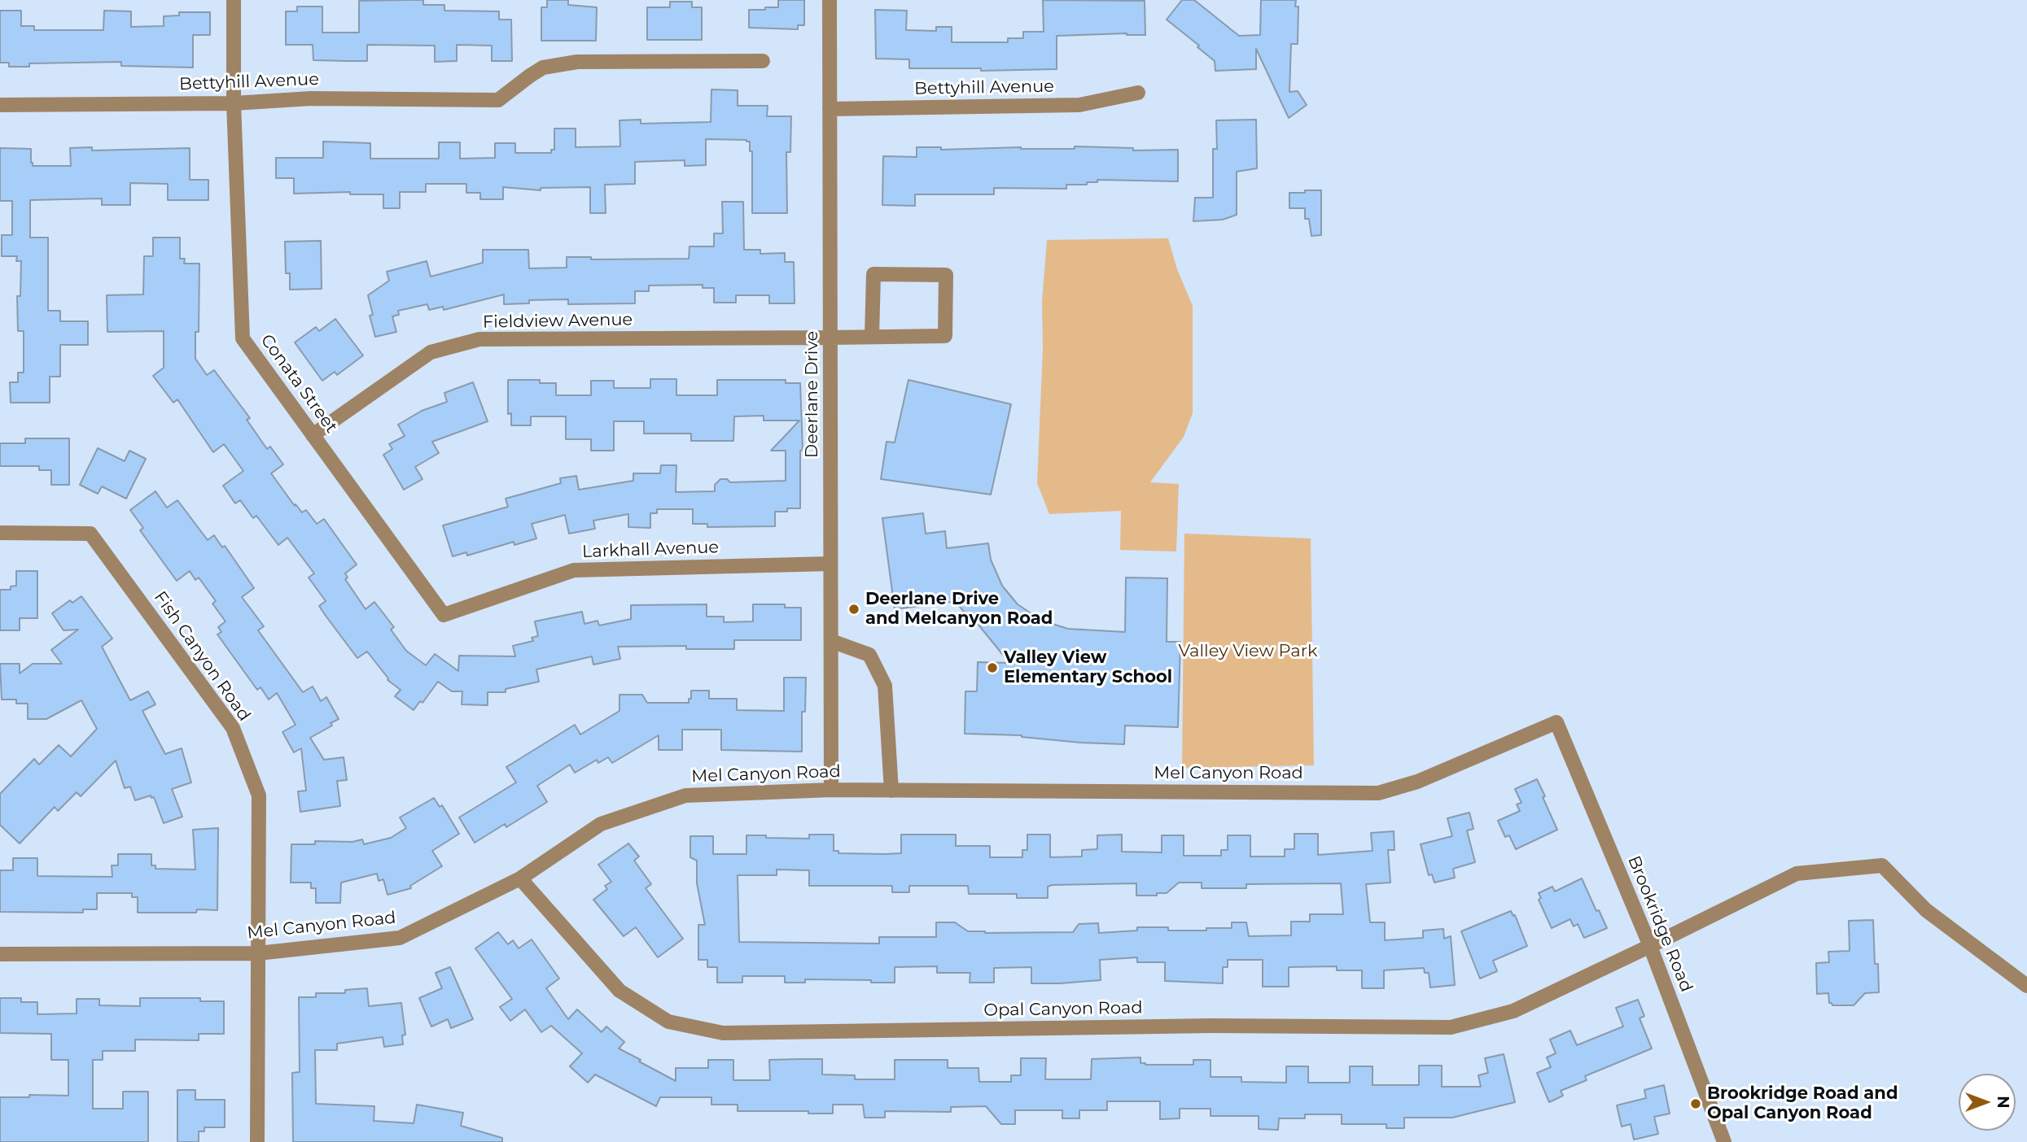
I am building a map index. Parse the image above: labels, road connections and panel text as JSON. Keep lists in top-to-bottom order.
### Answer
{
  "streets": {
    "street": [
      "Bettyhill Avenue",
      "Fieldview Avenue",
      "Conata Street",
      "Deerlane Drive",
      "Larkhall Avenue",
      "Fish Canyon Road",
      "Mel Canyon Road",
      "Brookridge Road",
      "Opal Canyon Road"
    ]
  },
  "crossings": [
    ["Bettyhill Avenue", "Conata Street"],
    ["Bettyhill Avenue", "Deerlane Drive"],
    ["Fieldview Avenue", "Conata Street"],
    ["Fieldview Avenue", "Deerlane Drive"],
    ["Conata Street", "Larkhall Avenue"],
    ["Deerlane Drive", "Larkhall Avenue"],
    ["Deerlane Drive", "Mel Canyon Road"],
    ["Fish Canyon Road", "Mel Canyon Road"],
    ["Mel Canyon Road", "Brookridge Road"],
    ["Mel Canyon Road", "Opal Canyon Road"],
    ["Brookridge Road", "Opal Canyon Road"]
  ],
  "parks": ["Valley View Park"],
  "places": ["Deerlane Drive and Melcanyon Road", "Valley View Elementary School", "Brookridge Road and Opal Canyon Road"],
  "north": "right"
}
